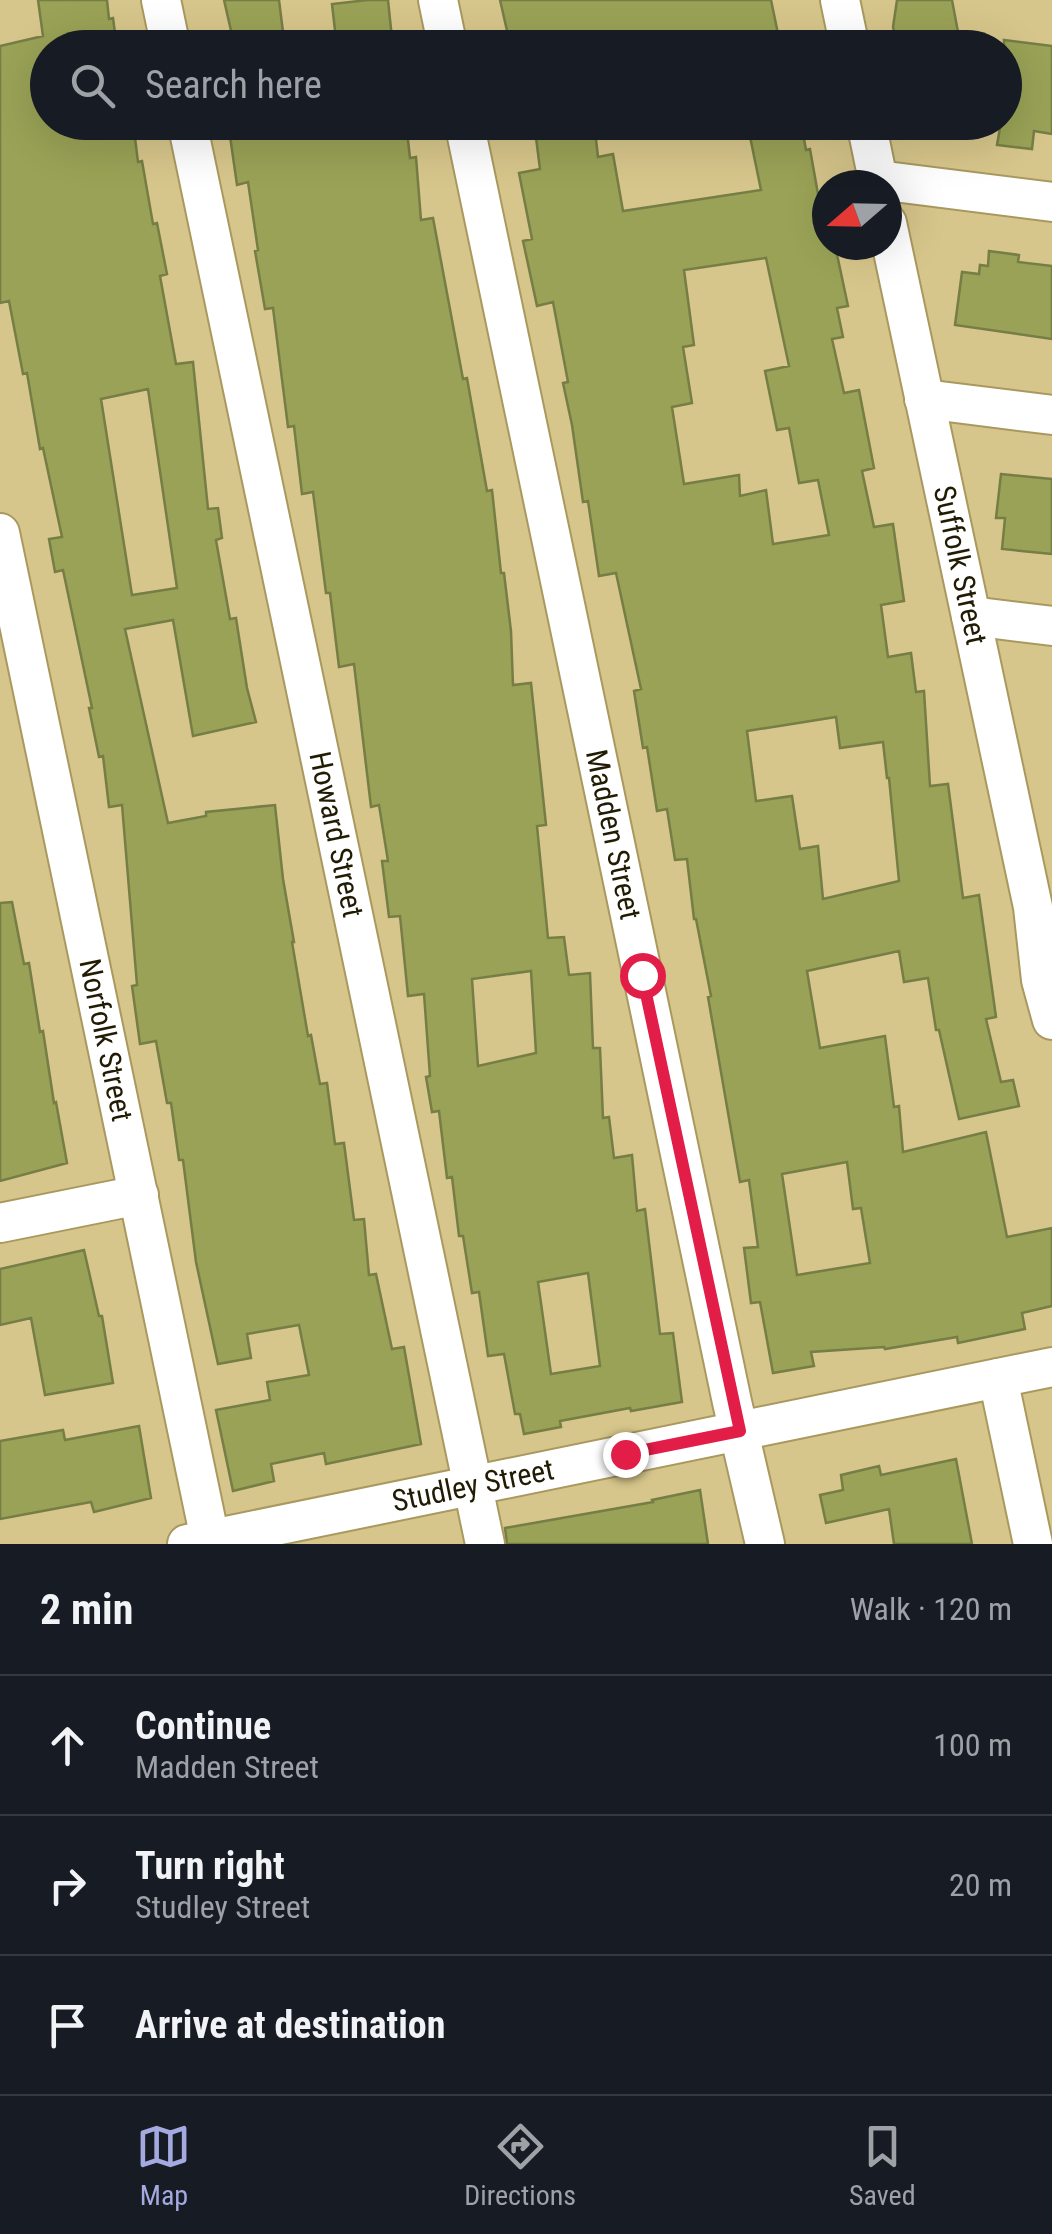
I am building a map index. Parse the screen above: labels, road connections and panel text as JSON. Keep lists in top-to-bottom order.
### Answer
{
  "streets": {
    "street": [
      "Suffolk Street",
      "Howard Street",
      "Madden Street",
      "Norfolk Street",
      "Studley Street"
    ]
  },
  "crossings": [
    ["Howard Street", "Studley Street"],
    ["Madden Street", "Studley Street"],
    ["Norfolk Street", "Studley Street"]
  ],
  "north": "left",
  "page": {
    "search": "Search here",
    "heading": ["2 min", "Walk · 120 m"],
    "list": [
      ["Continue", "Madden Street", "100 m"],
      ["Turn right", "Studley Street", "20 m"],
      "Arrive at destination"
    ],
    "nav": ["Map", "Directions", "Saved"]
  }
}
